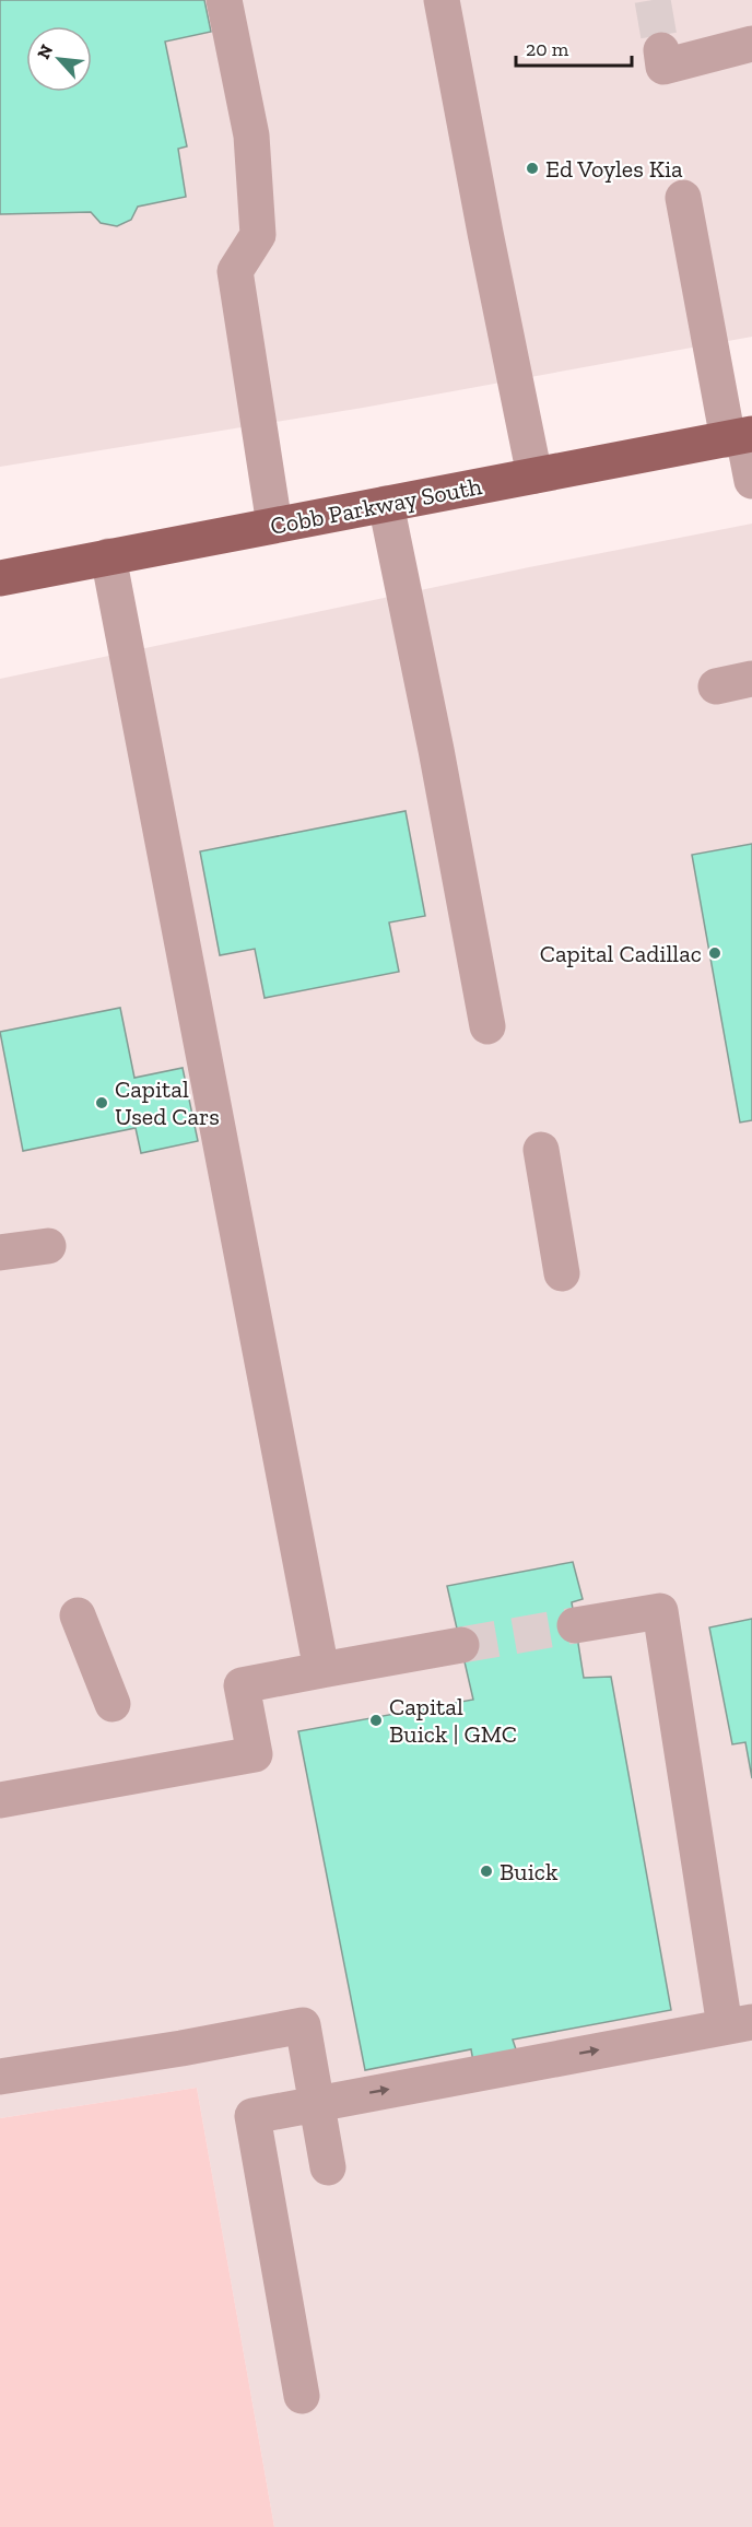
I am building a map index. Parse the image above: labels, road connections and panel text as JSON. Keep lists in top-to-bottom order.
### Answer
{
  "streets": {
    "main road": ["Cobb Parkway South"]
  },
  "places": [
    "Ed Voyles Kia",
    "Capital Cadillac",
    "Capital Used Cars",
    "Capital Buick | GMC",
    "Buick"
  ],
  "scale_bar": "20 m",
  "north": "top left"
}
